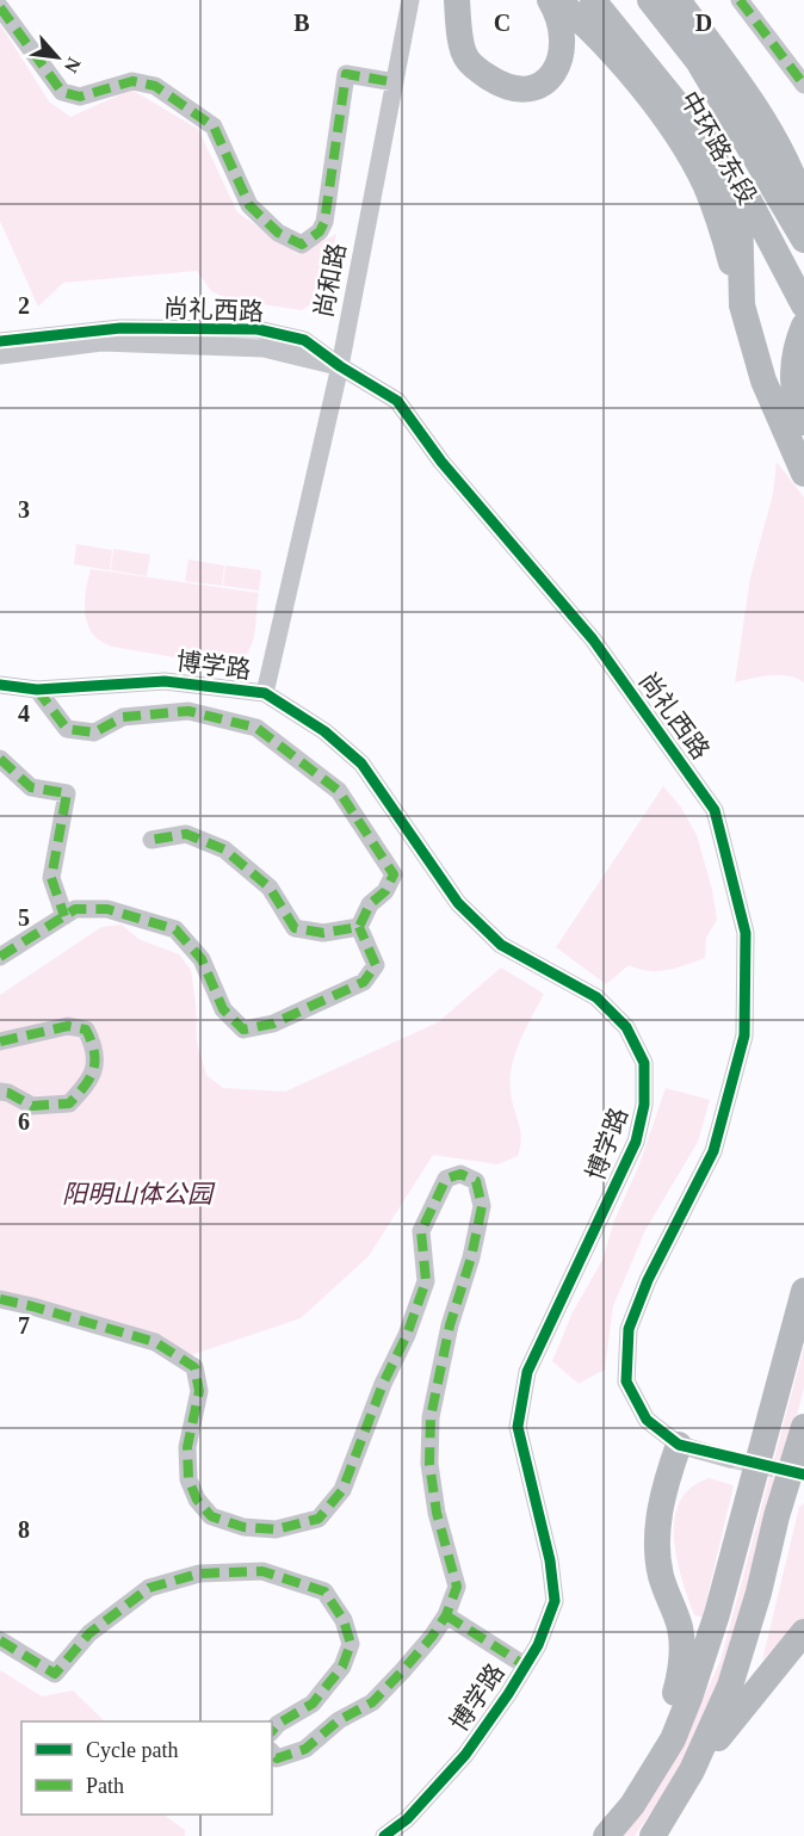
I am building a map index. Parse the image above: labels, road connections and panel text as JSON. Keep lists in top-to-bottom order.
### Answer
{
  "streets": {
    "highway": ["中环路东段"],
    "street": ["尚和路", "尚礼西路", "博学路"]
  },
  "crossings": [
    ["尚和路", "尚礼西路"],
    ["尚和路", "博学路"]
  ],
  "parks": ["阳明山体公园"],
  "legend": ["Cycle path", "Path"],
  "north": "bottom right",
  "grid": {
    "columns": ["B", "C", "D"],
    "rows": [
      "2",
      "3",
      "4",
      "5",
      "6",
      "7",
      "8"
    ]
  }
}
